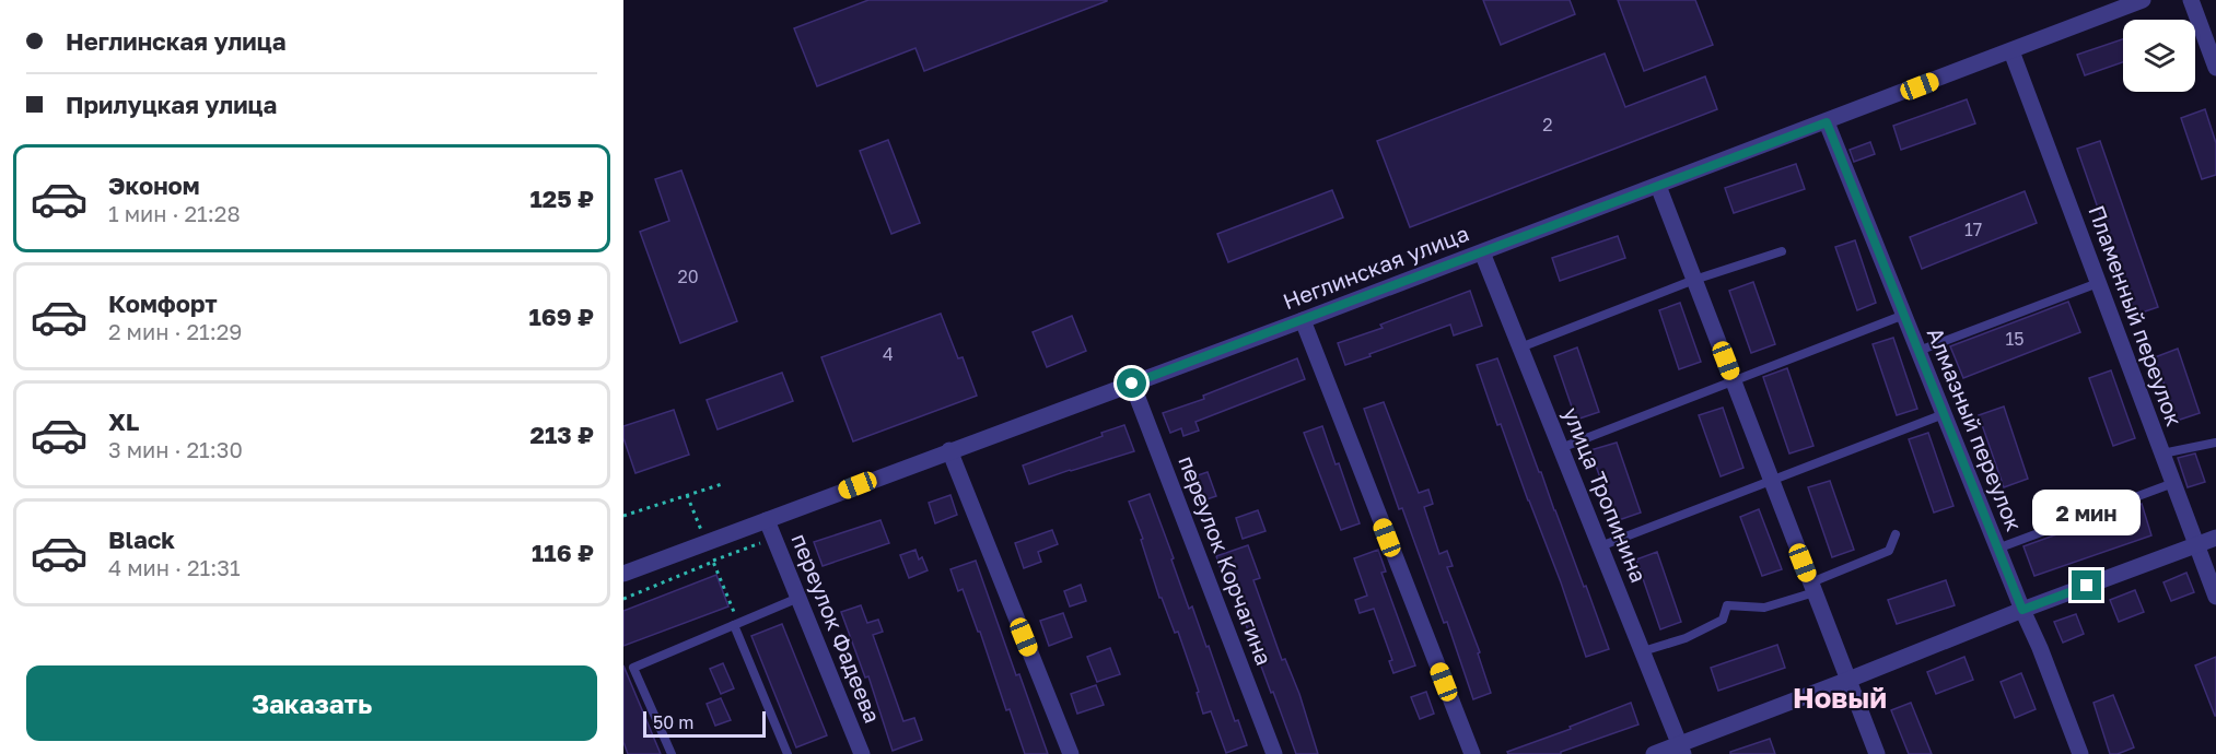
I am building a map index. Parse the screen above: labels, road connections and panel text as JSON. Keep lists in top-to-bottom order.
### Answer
{
  "streets": {
    "street": [
      "Неглинская улица",
      "Пламенный переулок",
      "Алмазный переулок",
      "улица Тропинина",
      "переулок Корчагина",
      "переулок Фадеева"
    ]
  },
  "crossings": [
    ["Неглинская улица", "Пламенный переулок"],
    ["Неглинская улица", "Алмазный переулок"],
    ["Неглинская улица", "улица Тропинина"],
    ["Неглинская улица", "переулок Корчагина"],
    ["Неглинская улица", "переулок Фадеева"]
  ],
  "districts": ["Новый"],
  "house_numbers": [
    "2",
    "17",
    "20",
    "15",
    "4"
  ],
  "scale_bar": "50 m",
  "page": {
    "banner": ["Неглинская улица", "Прилуцкая улица"],
    "list": [
      {
        "name": "Эконом",
        "note": "1 мин · 21:28",
        "value": "125 ₽"
      },
      {
        "name": "Комфорт",
        "note": "2 мин · 21:29",
        "value": "169 ₽"
      },
      {
        "name": "XL",
        "note": "3 мин · 21:30",
        "value": "213 ₽"
      },
      {
        "name": "Black",
        "note": "4 мин · 21:31",
        "value": "116 ₽"
      }
    ],
    "bubble": "2 мин",
    "buttons": "Заказать",
    "scale": "50 m"
  }
}
